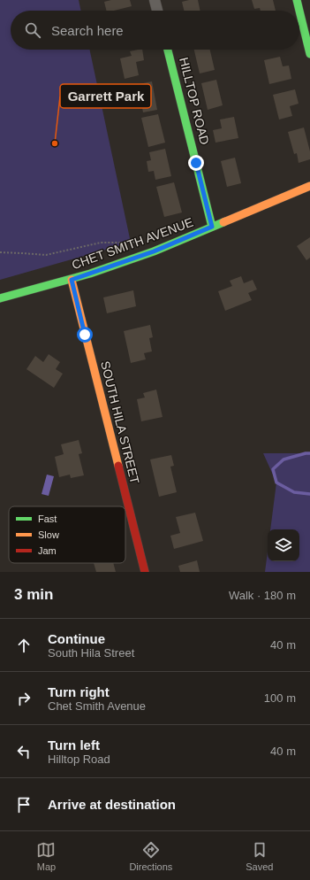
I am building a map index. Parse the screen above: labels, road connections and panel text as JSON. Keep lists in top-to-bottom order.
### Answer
{
  "streets": {
    "street": ["HILLTOP ROAD", "CHET SMITH AVENUE", "SOUTH HILA STREET"]
  },
  "crossings": [
    ["HILLTOP ROAD", "CHET SMITH AVENUE"],
    ["CHET SMITH AVENUE", "SOUTH HILA STREET"]
  ],
  "places": ["Garrett Park"],
  "legend": ["Fast", "Slow", "Jam"],
  "page": {
    "search": "Search here",
    "heading": ["3 min", "Walk · 180 m"],
    "list": [
      ["Continue", "South Hila Street", "40 m"],
      ["Turn right", "Chet Smith Avenue", "100 m"],
      ["Turn left", "Hilltop Road", "40 m"],
      "Arrive at destination"
    ],
    "nav": ["Map", "Directions", "Saved"]
  }
}
